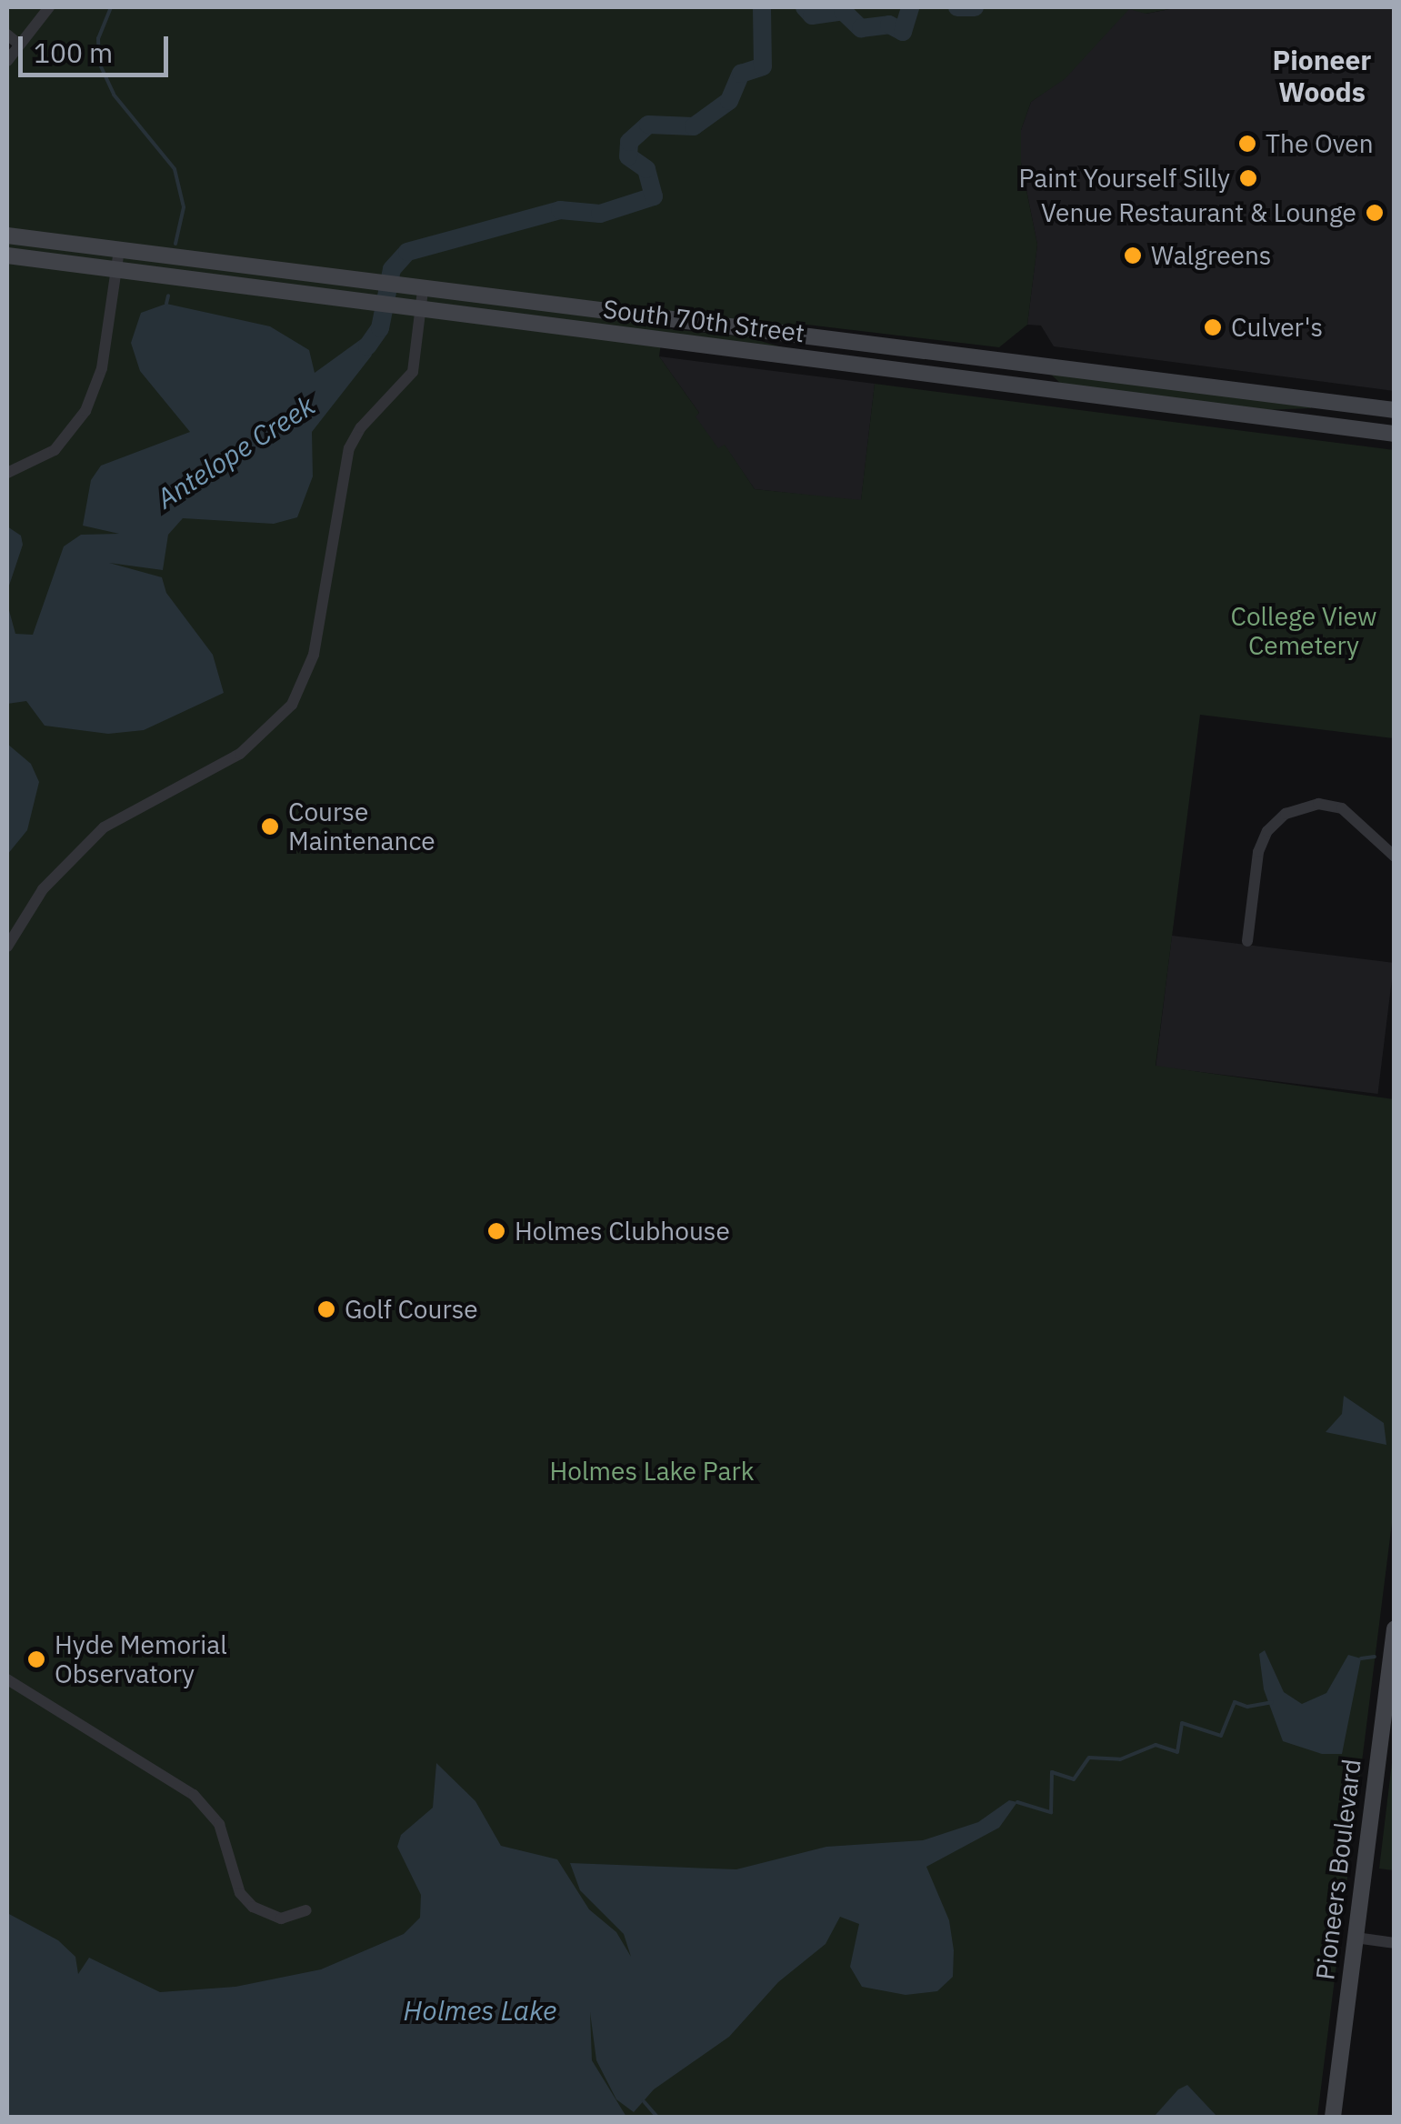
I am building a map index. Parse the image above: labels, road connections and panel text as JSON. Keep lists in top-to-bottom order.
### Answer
{
  "streets": {
    "main road": ["South 70th Street", "Pioneers Boulevard"]
  },
  "districts": ["Pioneer Woods"],
  "water": ["Antelope Creek", "Holmes Lake"],
  "parks": ["College View Cemetery", "Holmes Lake Park"],
  "places": [
    "The Oven",
    "Paint Yourself Silly",
    "Venue Restaurant & Lounge",
    "Walgreens",
    "Culver's",
    "Course Maintenance",
    "Holmes Clubhouse",
    "Golf Course",
    "Hyde Memorial Observatory"
  ],
  "scale_bar": "100 m"
}
